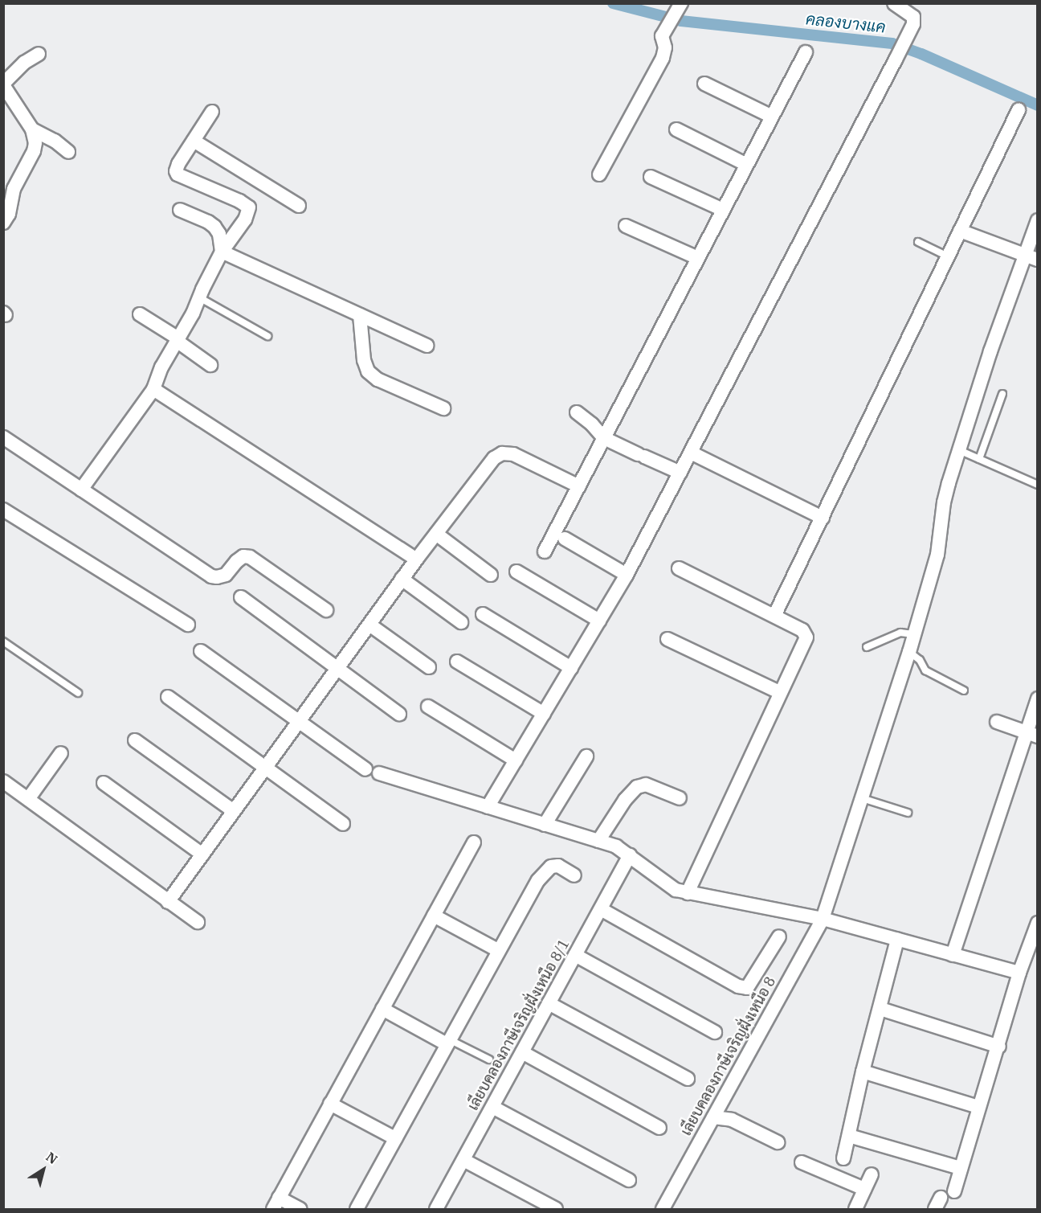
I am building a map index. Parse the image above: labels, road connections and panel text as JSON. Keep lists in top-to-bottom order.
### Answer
{
  "streets": {
    "street": ["เลียบคลองภาษีเจริญฝั่งเหนือ 8/1", "เลียบคลองภาษีเจริญฝั่งเหนือ 8"]
  },
  "water": ["คลองบางแค"],
  "north": "top right"
}
